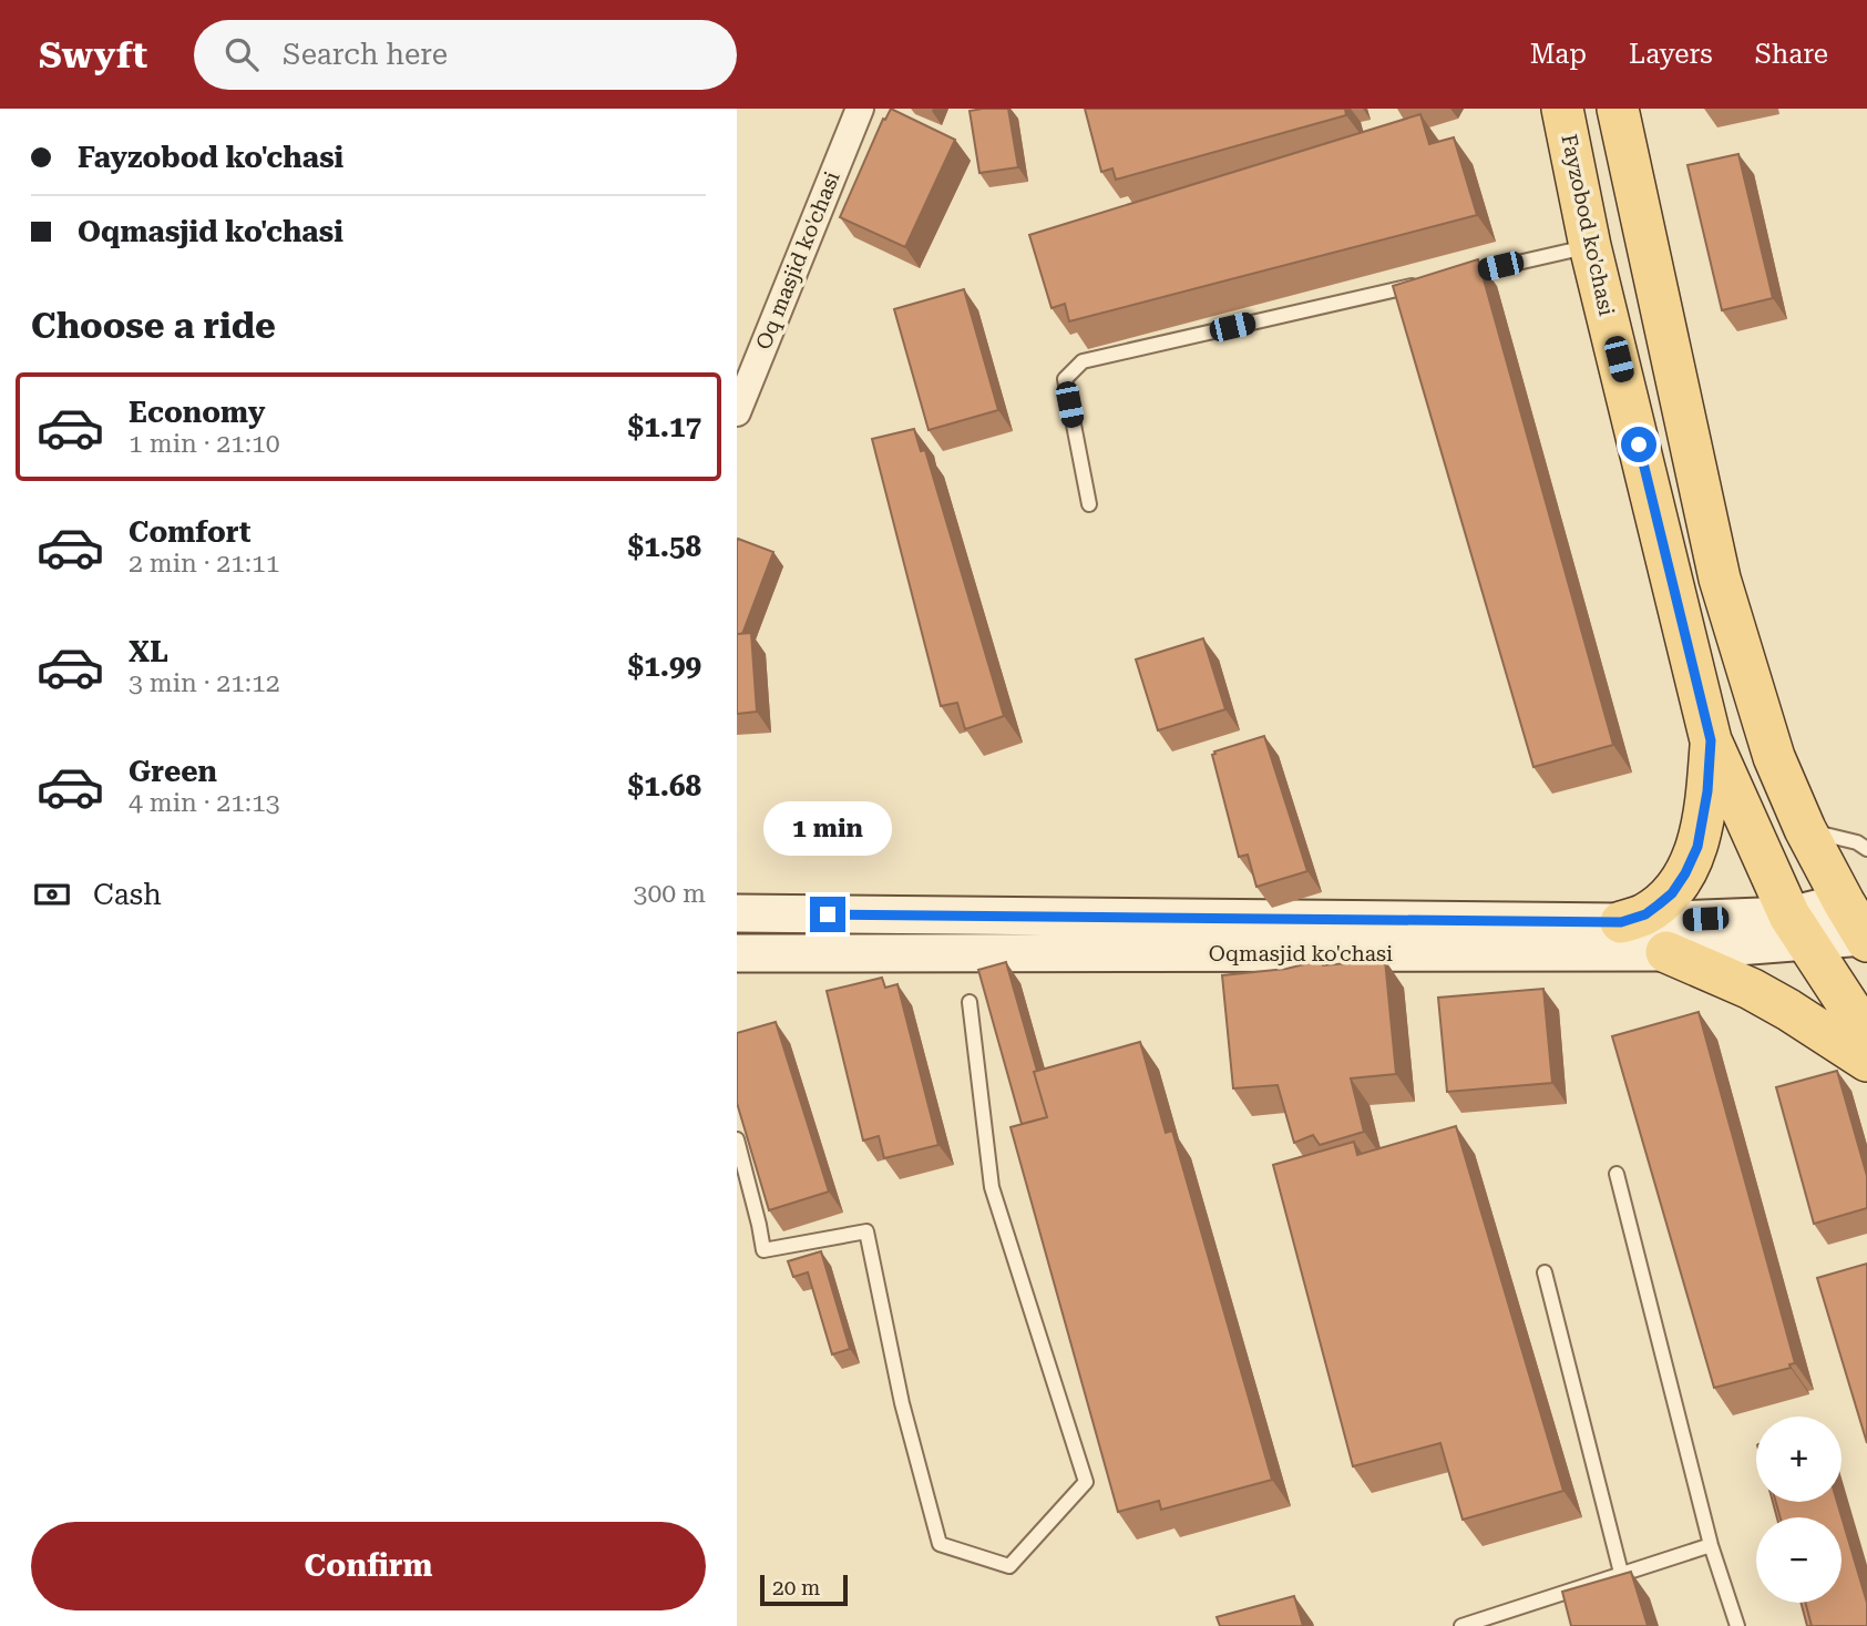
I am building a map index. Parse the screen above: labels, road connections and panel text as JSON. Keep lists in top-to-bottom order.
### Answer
{
  "streets": {
    "main road": ["Fayzobod ko'chasi", "Oqmasjid ko'chasi"],
    "street": ["Oq masjid ko'chasi"]
  },
  "crossings": [
    ["Fayzobod ko'chasi", "Oqmasjid ko'chasi"]
  ],
  "scale_bar": "20 m",
  "page": {
    "header": "Swyft",
    "search": "Search here",
    "nav": ["Map", "Layers", "Share"],
    "banner": ["Fayzobod ko'chasi", "Oqmasjid ko'chasi"],
    "heading": "Choose a ride",
    "list": [
      {
        "name": "Economy",
        "note": "1 min · 21:10",
        "value": "$1.17"
      },
      {
        "name": "Comfort",
        "note": "2 min · 21:11",
        "value": "$1.58"
      },
      {
        "name": "XL",
        "note": "3 min · 21:12",
        "value": "$1.99"
      },
      {
        "name": "Green",
        "note": "4 min · 21:13",
        "value": "$1.68"
      }
    ],
    "bubble": "1 min",
    "pay": ["Cash", "300 m"],
    "map_buttons": ["+", "−"],
    "buttons": "Confirm",
    "scale": "20 m"
  }
}
